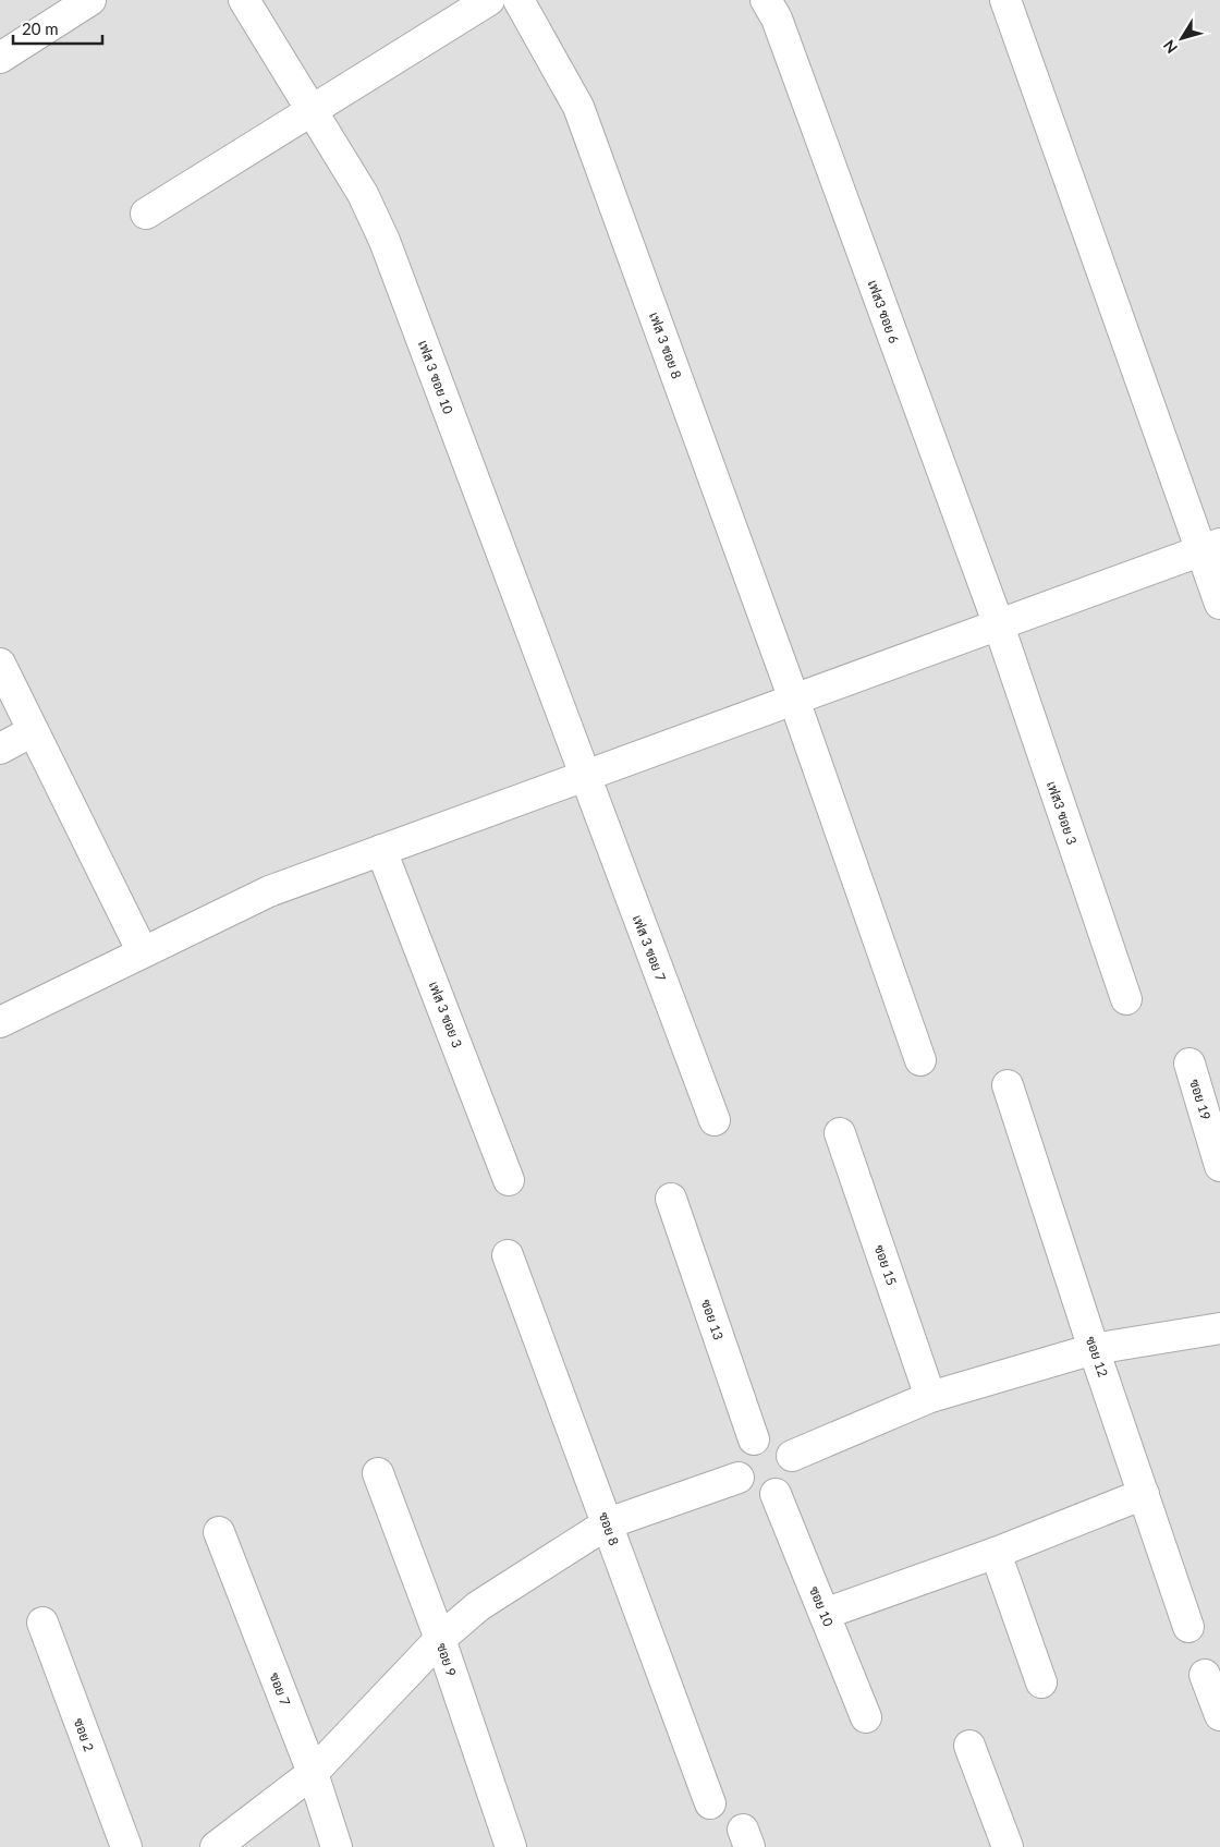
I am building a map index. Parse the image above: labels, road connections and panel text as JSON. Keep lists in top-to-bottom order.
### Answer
{
  "streets": {
    "street": [
      "เฟส3 ซอย 6",
      "เฟส 3 ซอย 8",
      "เฟส 3 ซอย 10",
      "เฟส3 ซอย 3",
      "เฟส 3 ซอย 7",
      "เฟส 3 ซอย 3",
      "ซอย 19",
      "ซอย 15",
      "ซอย 13",
      "ซอย 12",
      "ซอย 8",
      "ซอย 10",
      "ซอย 9",
      "ซอย 7",
      "ซอย 2"
    ]
  },
  "crossings": [
    ["เฟส3 ซอย 6", "เฟส3 ซอย 3"],
    ["เฟส 3 ซอย 10", "เฟส 3 ซอย 7"],
    ["ซอย 13", "ซอย 10"]
  ],
  "scale_bar": "20 m",
  "north": "bottom left"
}
